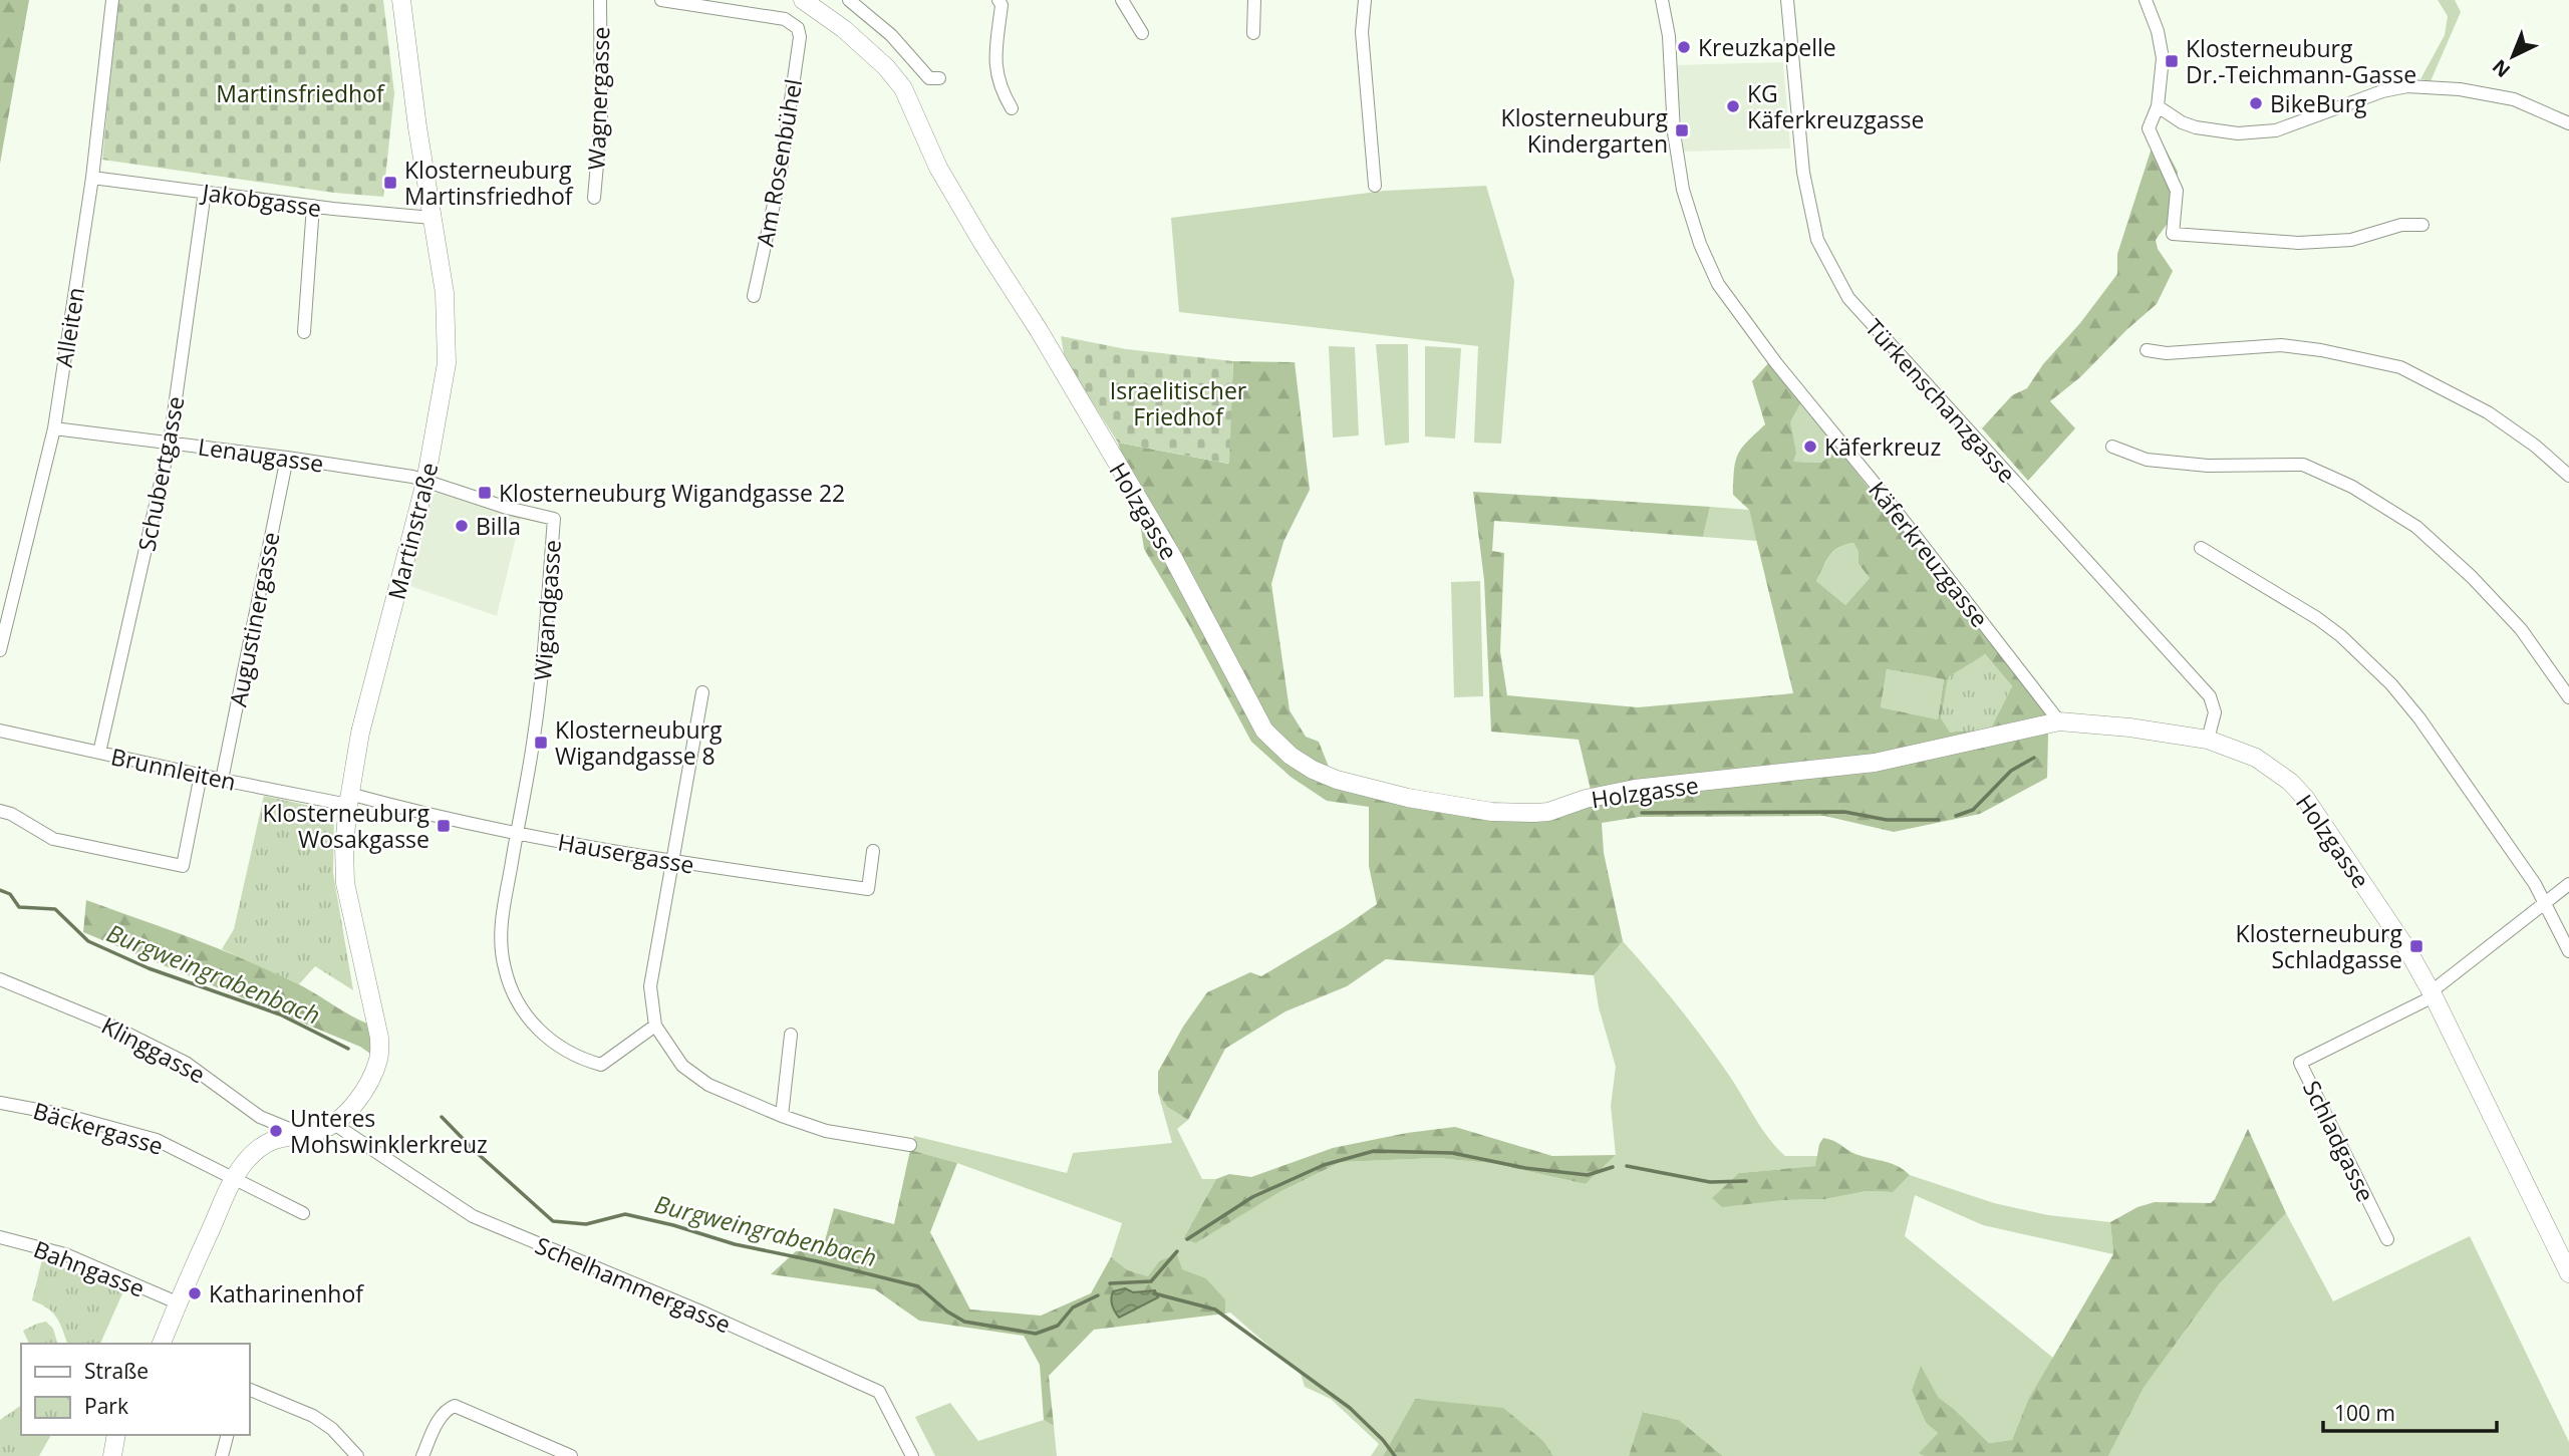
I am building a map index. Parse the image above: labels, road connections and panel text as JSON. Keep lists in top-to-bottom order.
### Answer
{
  "streets": {
    "street": [
      "Wagnergasse",
      "Am Rosenbühel",
      "Jakobgasse",
      "Alleiten",
      "Türkenschanzgasse",
      "Lenaugasse",
      "Schubertgasse",
      "Holzgasse",
      "Martinstraße",
      "Käferkreuzgasse",
      "Wigandgasse",
      "Augustinergasse",
      "Brunnleiten",
      "Hausergasse",
      "Klinggasse",
      "Bäckergasse",
      "Schladgasse",
      "Bahngasse",
      "Schelhammergasse"
    ]
  },
  "crossings": [
    ["Jakobgasse", "Alleiten"],
    ["Jakobgasse", "Schubertgasse"],
    ["Jakobgasse", "Martinstraße"],
    ["Alleiten", "Lenaugasse"],
    ["Türkenschanzgasse", "Holzgasse"],
    ["Lenaugasse", "Schubertgasse"],
    ["Lenaugasse", "Martinstraße"],
    ["Lenaugasse", "Wigandgasse"],
    ["Lenaugasse", "Augustinergasse"],
    ["Schubertgasse", "Brunnleiten"],
    ["Holzgasse", "Käferkreuzgasse"],
    ["Holzgasse", "Schladgasse"],
    ["Martinstraße", "Wigandgasse"],
    ["Martinstraße", "Brunnleiten"],
    ["Martinstraße", "Hausergasse"],
    ["Martinstraße", "Schelhammergasse"],
    ["Wigandgasse", "Hausergasse"],
    ["Augustinergasse", "Brunnleiten"],
    ["Brunnleiten", "Hausergasse"]
  ],
  "water": ["Burgweingrabenbach"],
  "parks": ["Martinsfriedhof", "Israelitischer Friedhof"],
  "places": {
    "other": [
      "Kreuzkapelle",
      "BikeBurg",
      "KG Käferkreuzgasse",
      "Käferkreuz",
      "Billa",
      "Unteres Mohswinklerkreuz",
      "Katharinenhof"
    ],
    "transit": [
      "Klosterneuburg Dr.-Teichmann-Gasse",
      "Klosterneuburg Kindergarten",
      "Klosterneuburg Martinsfriedhof",
      "Klosterneuburg Wigandgasse 22",
      "Klosterneuburg Wigandgasse 8",
      "Klosterneuburg Wosakgasse",
      "Klosterneuburg Schladgasse"
    ]
  },
  "legend": ["Straße", "Park"],
  "scale_bar": "100 m",
  "north": "bottom left"
}
